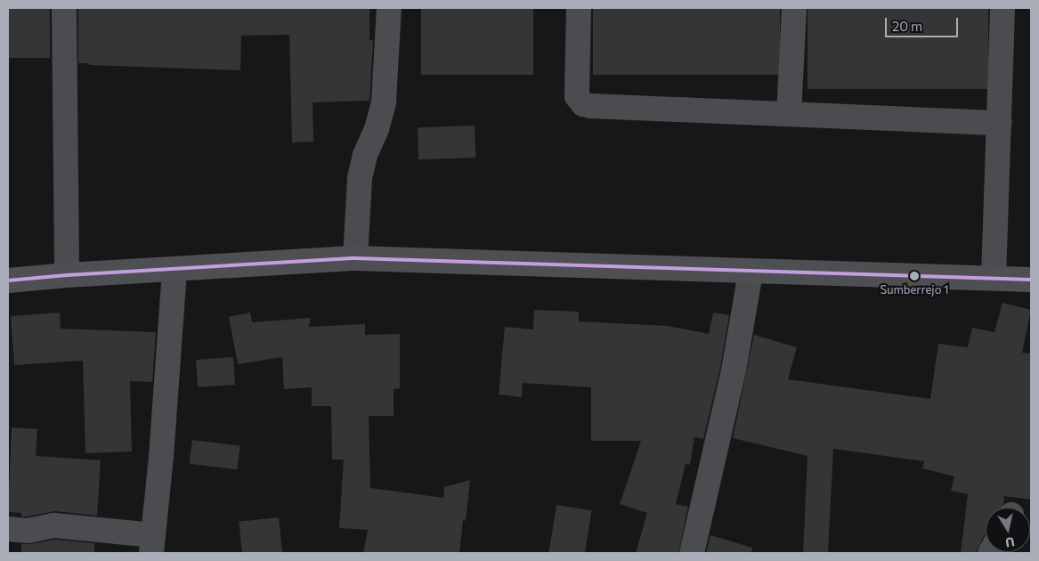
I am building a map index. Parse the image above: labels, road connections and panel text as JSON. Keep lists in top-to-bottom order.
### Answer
{
  "places": ["Sumberrejo 1"],
  "scale_bar": "20 m",
  "north": "bottom"
}
